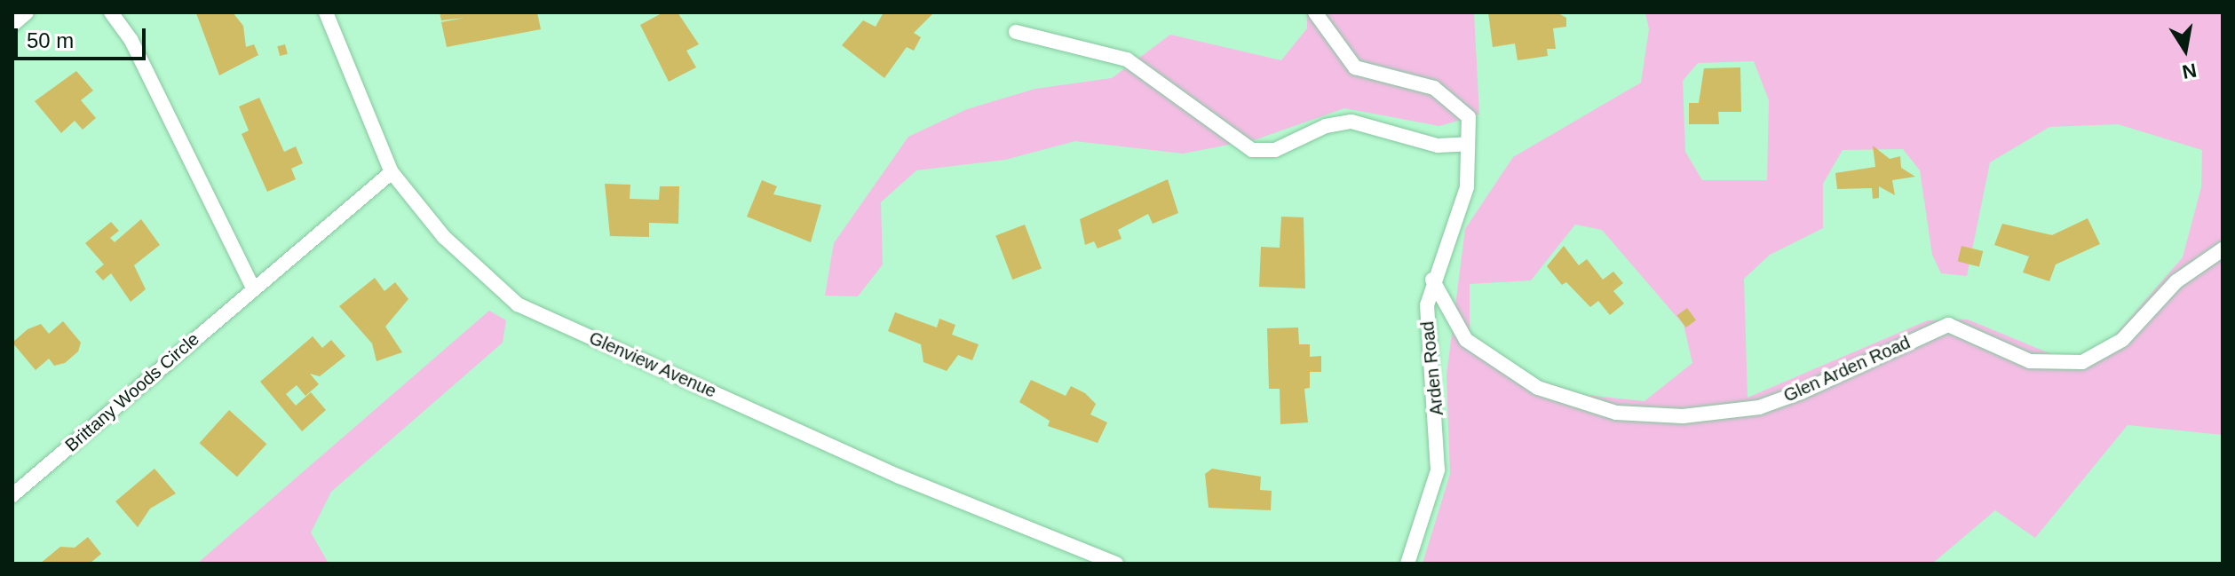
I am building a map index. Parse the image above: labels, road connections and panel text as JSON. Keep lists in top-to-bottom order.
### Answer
{
  "streets": {
    "street": [
      "Glenview Avenue",
      "Arden Road",
      "Glen Arden Road",
      "Brittany Woods Circle"
    ]
  },
  "crossings": [
    ["Glenview Avenue", "Brittany Woods Circle"],
    ["Arden Road", "Glen Arden Road"]
  ],
  "scale_bar": "50 m",
  "north": "bottom"
}
